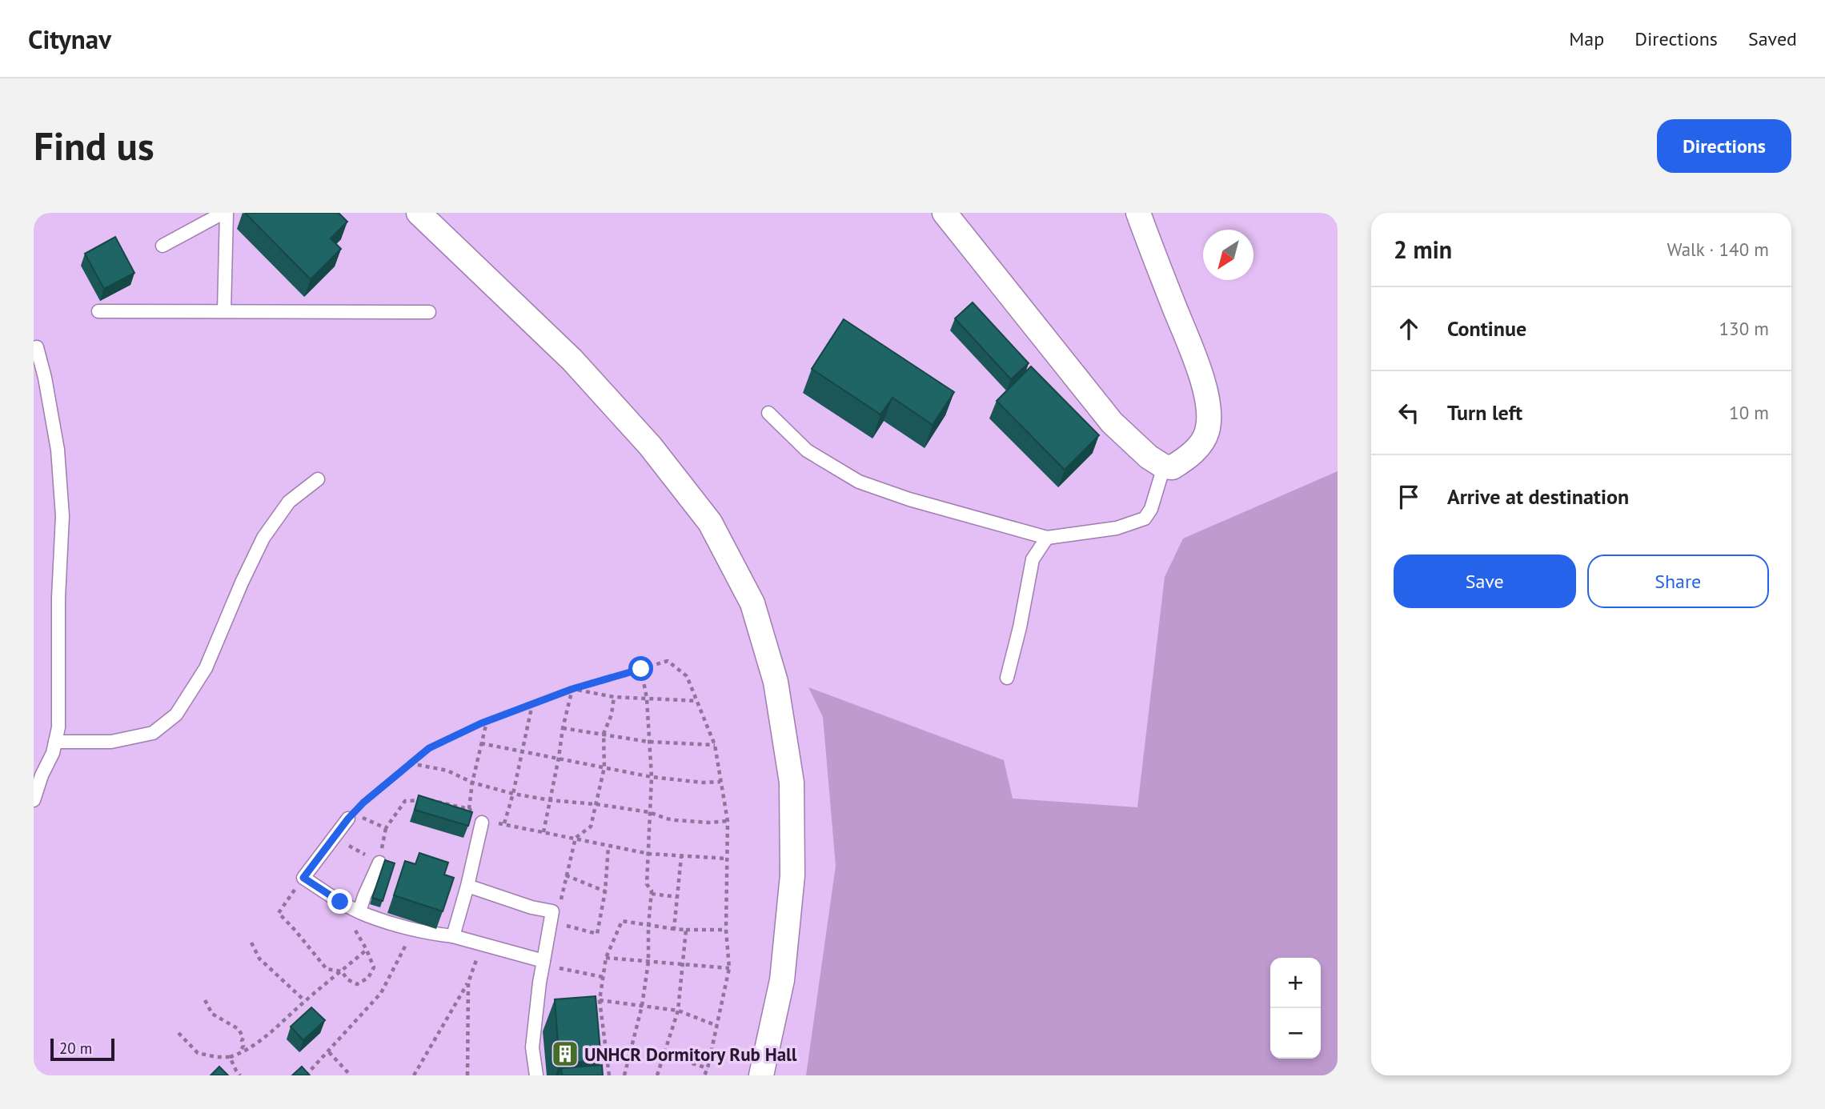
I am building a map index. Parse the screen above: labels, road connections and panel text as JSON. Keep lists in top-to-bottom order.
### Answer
{
  "places": {
    "building": ["UNHCR Dormitory Rub Hall"]
  },
  "scale_bar": "20 m",
  "north": "bottom left",
  "page": {
    "header": "Citynav",
    "nav": ["Map", "Directions", "Saved"],
    "buttons": [
      "Directions",
      ["Save", "Share"]
    ],
    "title": "Find us",
    "heading": ["2 min", "Walk · 140 m"],
    "list": [
      ["Continue", "130 m"],
      ["Turn left", "10 m"],
      "Arrive at destination"
    ],
    "map_buttons": ["+", "−"],
    "scale": "20 m"
  }
}
